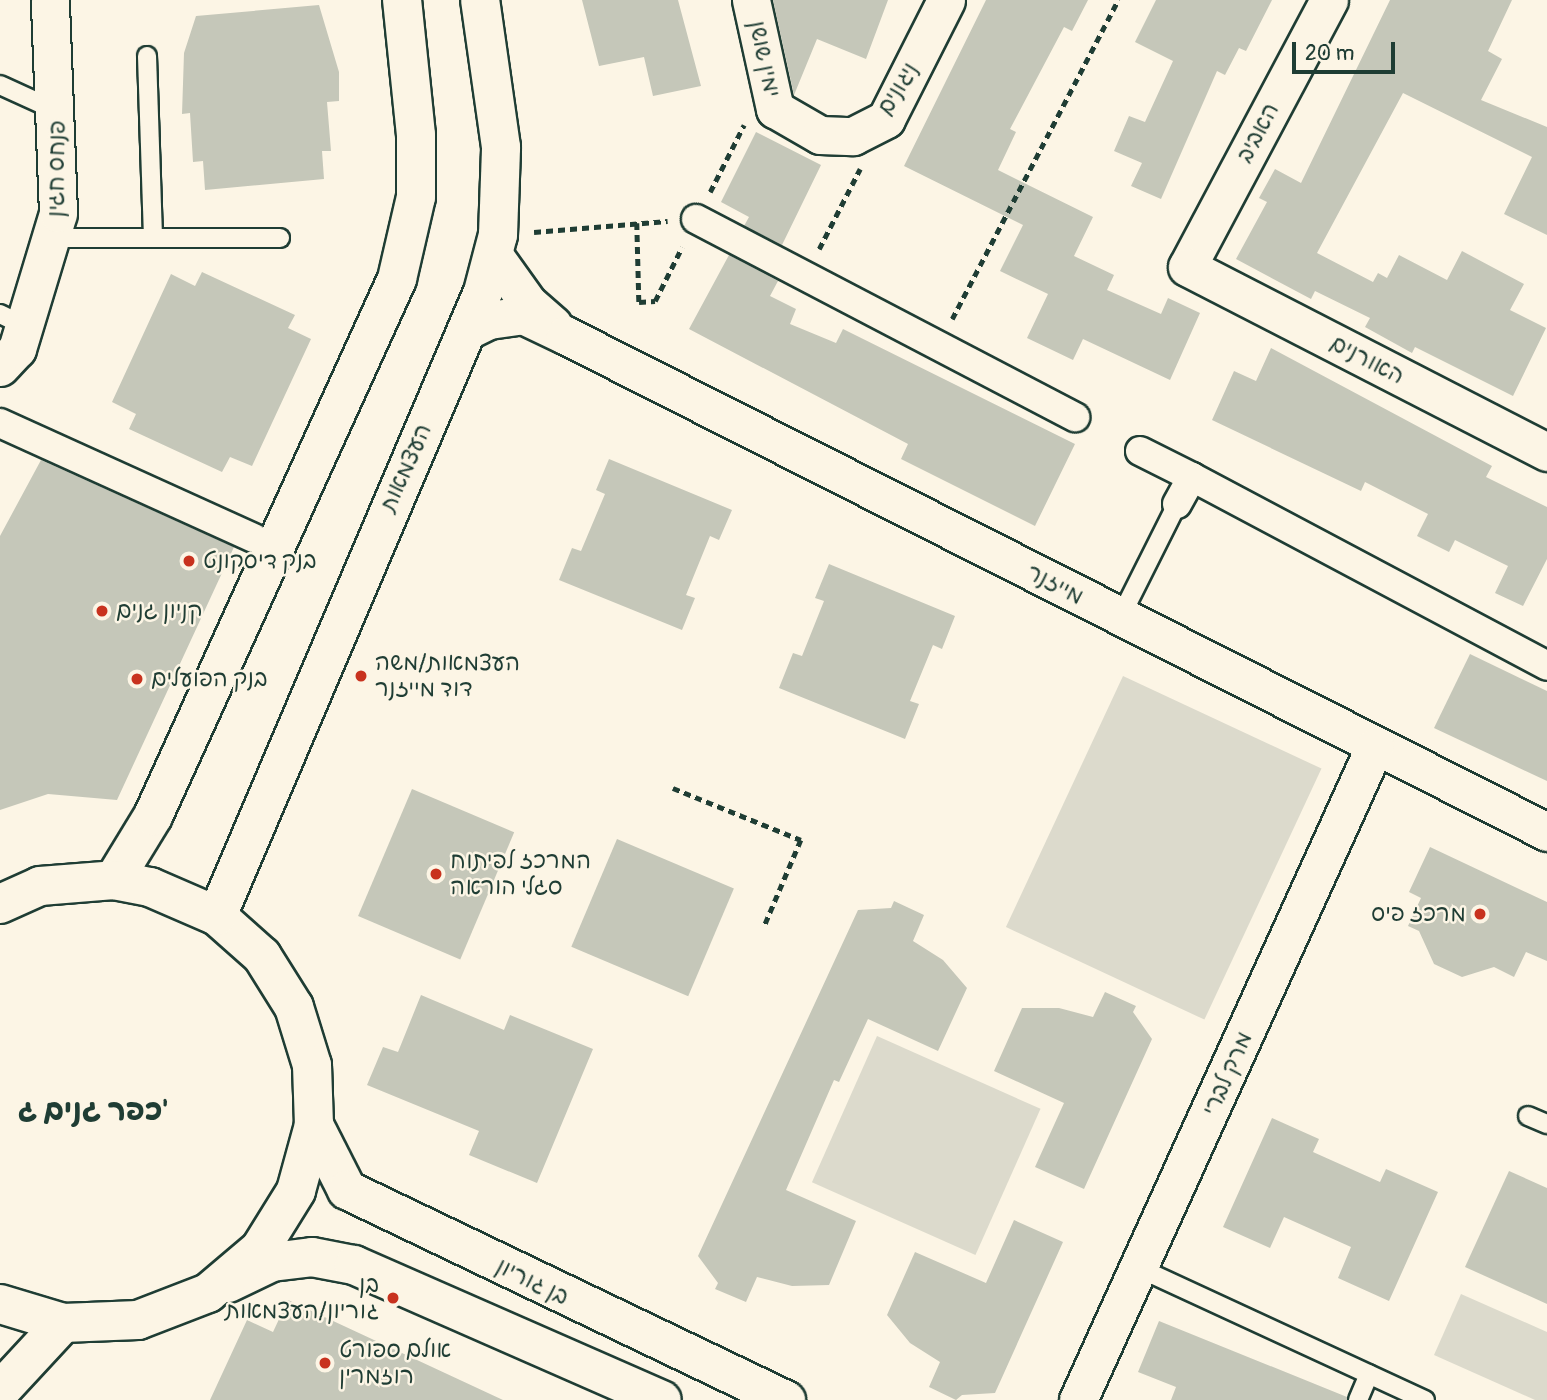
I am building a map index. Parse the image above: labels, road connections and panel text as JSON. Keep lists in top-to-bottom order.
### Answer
{
  "streets": {
    "main road": ["העצמאות", "בן גוריון"],
    "street": [
      "ימין שושן",
      "ניגונים",
      "האביב",
      "פנחס חגין",
      "האורנים",
      "מייזנר",
      "מרק לברי"
    ]
  },
  "crossings": [
    ["ימין שושן", "ניגונים"],
    ["האביב", "האורנים"],
    ["העצמאות", "מייזנר"],
    ["מייזנר", "מרק לברי"]
  ],
  "districts": ["כפר גנים ג'"],
  "places": [
    "בנק דיסקונט",
    "קניון גנים",
    "העצמאות/משה דוד מייזנר",
    "בנק הפועלים",
    "המרכז לפיתוח סגלי הוראה",
    "מרכז פיס",
    "בן גוריון/העצמאות",
    "אולם ספורט רוזמרין"
  ],
  "scale_bar": "20 m"
}
